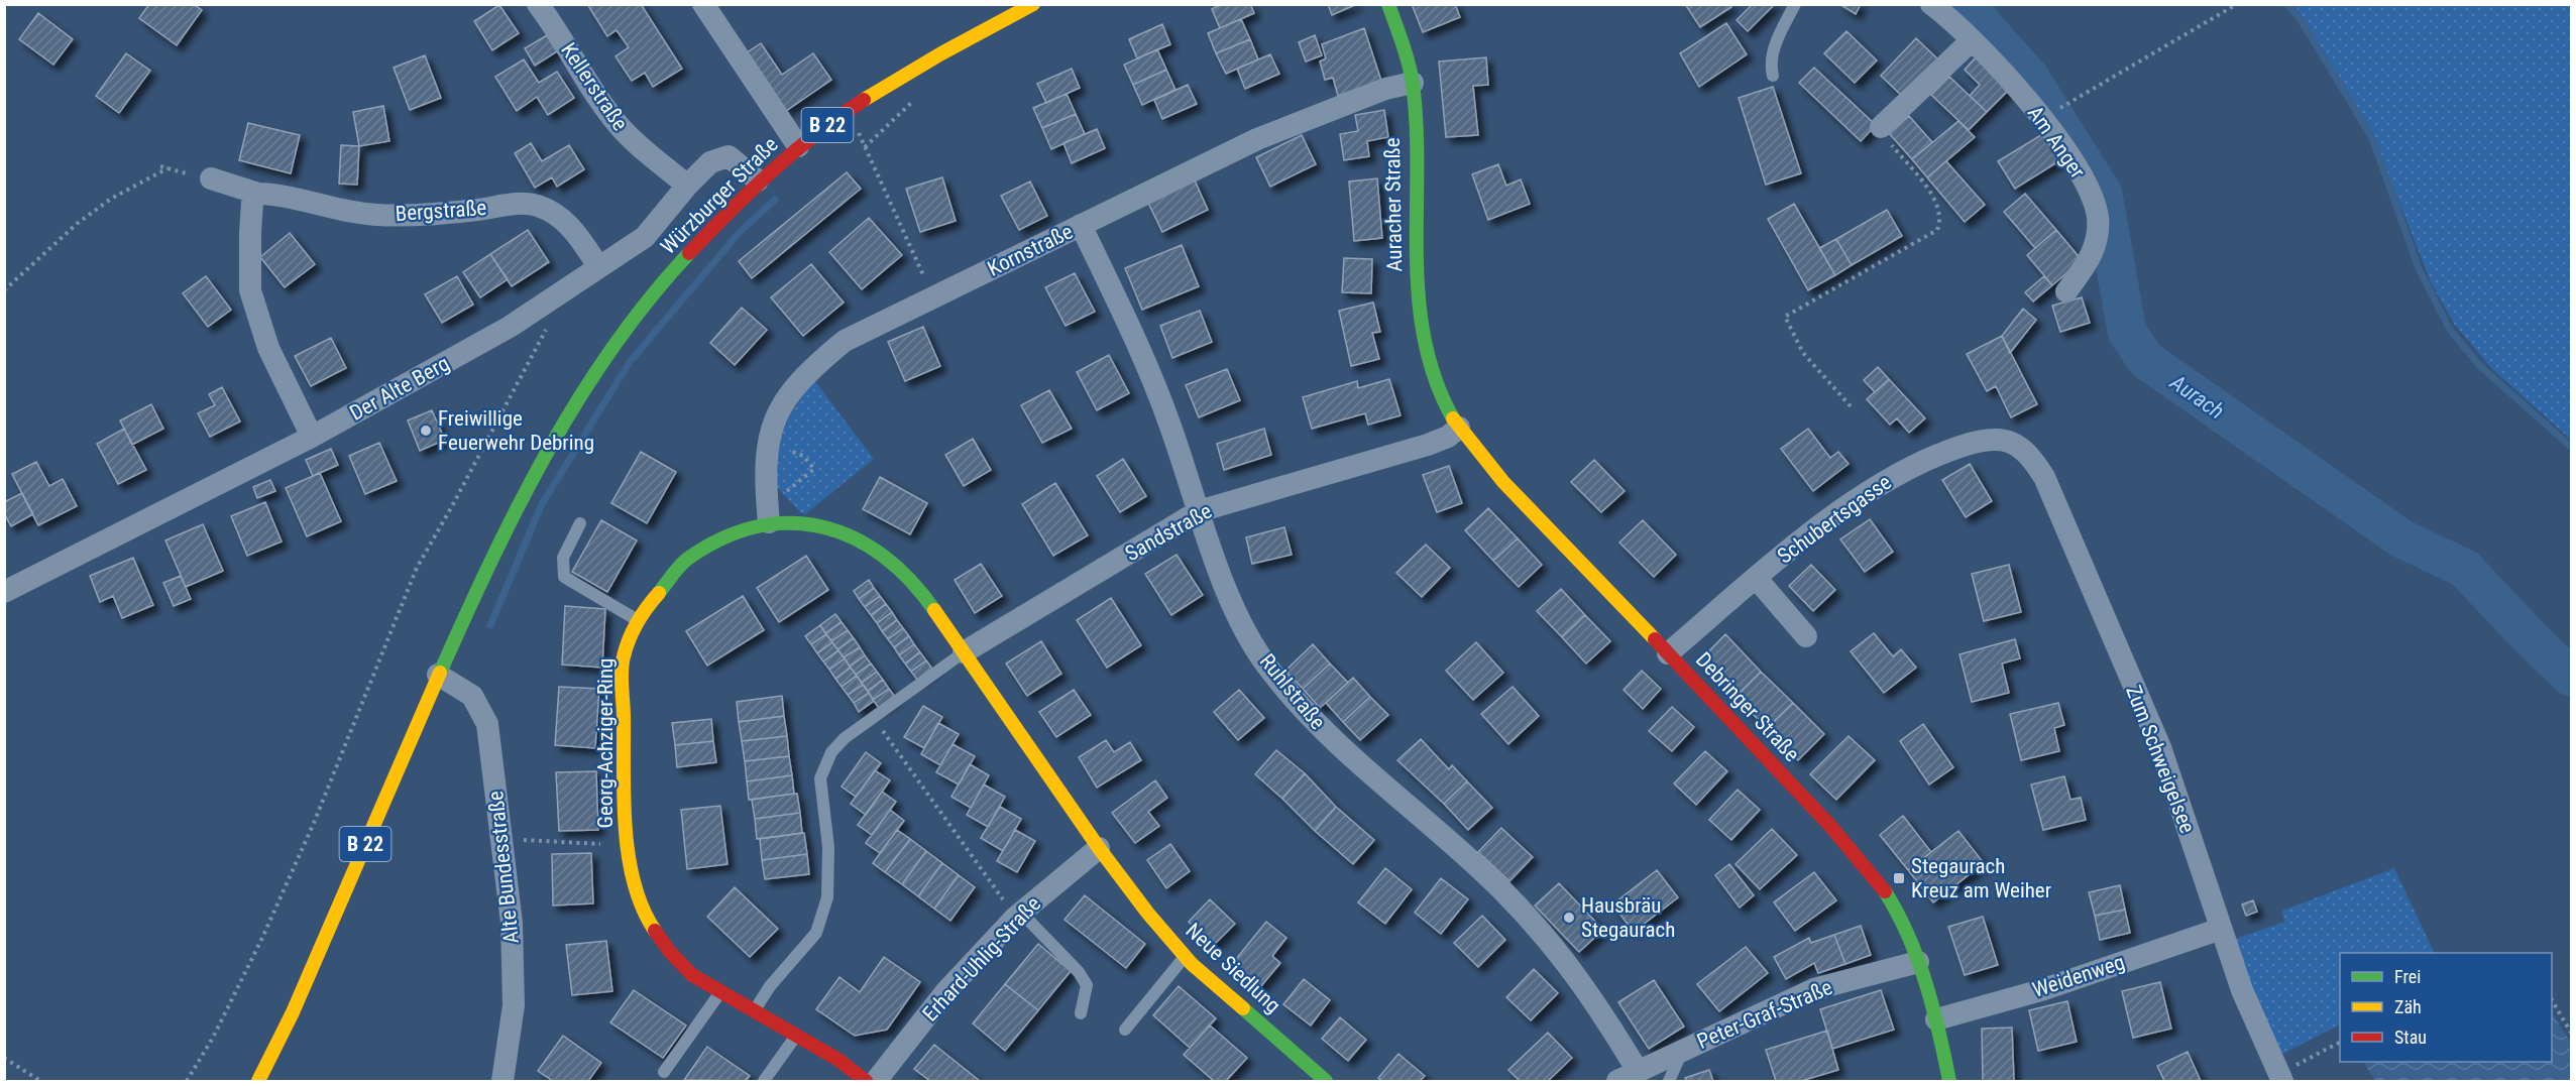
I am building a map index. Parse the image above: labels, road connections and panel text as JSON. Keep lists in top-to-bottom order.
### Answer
{
  "streets": {
    "street": [
      "Kellerstraße",
      "B 22",
      "Am Anger",
      "Würzburger Straße",
      "Auracher Straße",
      "Bergstraße",
      "Kornstraße",
      "Der Alte Berg",
      "Schubertsgasse",
      "Sandstraße",
      "Ruhlstraße",
      "Debringer Straße",
      "Georg-Achziger-Ring",
      "Zum Schweigelsee",
      "Alte Bundesstraße",
      "Erhard-Uhlig-Straße",
      "Neue Siedlung",
      "Weidenweg",
      "Peter-Graf-Straße"
    ]
  },
  "crossings": [
    ["Kellerstraße", "Der Alte Berg"],
    ["B 22", "Würzburger Straße"],
    ["B 22", "Alte Bundesstraße"],
    ["Würzburger Straße", "Der Alte Berg"],
    ["Würzburger Straße", "Alte Bundesstraße"],
    ["Auracher Straße", "Kornstraße"],
    ["Auracher Straße", "Debringer Straße"],
    ["Bergstraße", "Der Alte Berg"],
    ["Kornstraße", "Ruhlstraße"],
    ["Kornstraße", "Georg-Achziger-Ring"],
    ["Schubertsgasse", "Debringer Straße"],
    ["Schubertsgasse", "Zum Schweigelsee"],
    ["Sandstraße", "Ruhlstraße"],
    ["Sandstraße", "Debringer Straße"],
    ["Sandstraße", "Georg-Achziger-Ring"],
    ["Ruhlstraße", "Peter-Graf-Straße"],
    ["Debringer Straße", "Weidenweg"],
    ["Debringer Straße", "Peter-Graf-Straße"],
    ["Georg-Achziger-Ring", "Erhard-Uhlig-Straße"],
    ["Georg-Achziger-Ring", "Neue Siedlung"],
    ["Zum Schweigelsee", "Weidenweg"],
    ["Erhard-Uhlig-Straße", "Neue Siedlung"]
  ],
  "water": ["Aurach"],
  "places": {
    "other": ["Freiwillige Feuerwehr Debring", "Hausbräu Stegaurach"],
    "transit": ["Stegaurach Kreuz am Weiher"]
  },
  "legend": ["Frei", "Zäh", "Stau"]
}
